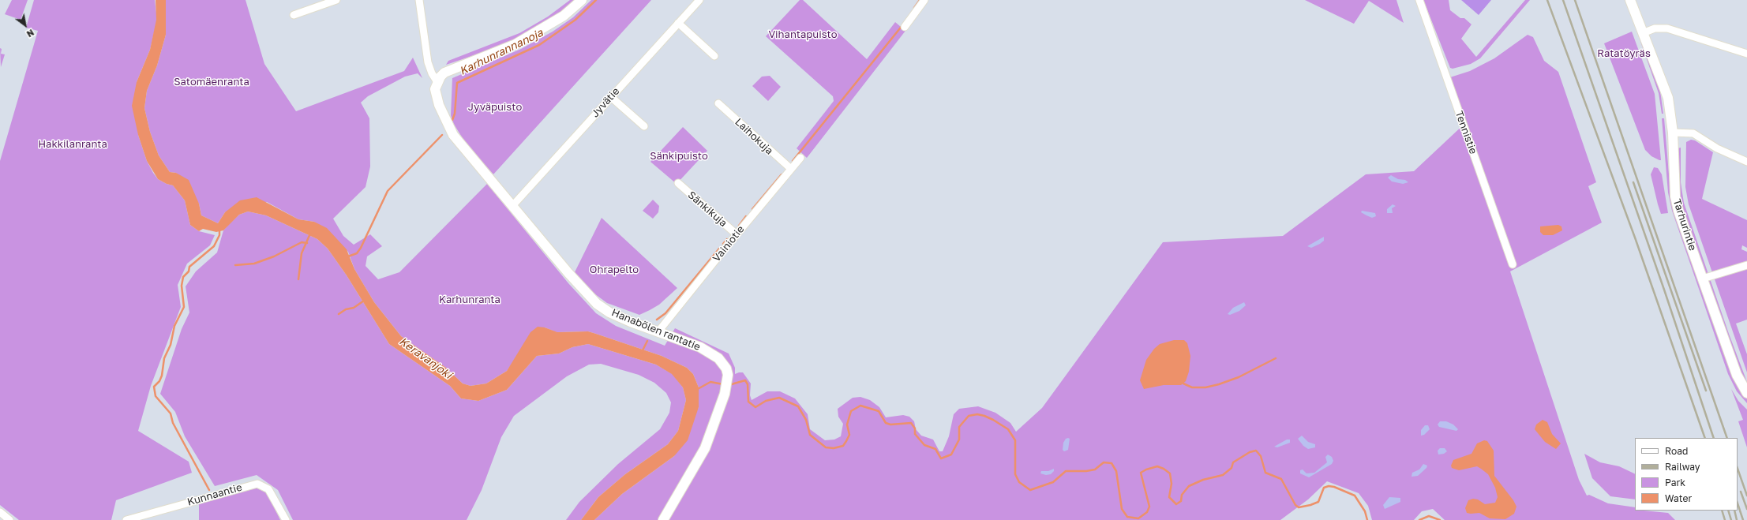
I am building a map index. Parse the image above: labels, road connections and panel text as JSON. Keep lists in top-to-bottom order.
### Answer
{
  "streets": {
    "street": [
      "Jyvätie",
      "Tennistie",
      "Laihokuja",
      "Sänkikuja",
      "Tarhurintie",
      "Vainiotie",
      "Hanabölen rantatie",
      "Kunnaantie"
    ]
  },
  "crossings": [
    ["Jyvätie", "Hanabölen rantatie"],
    ["Laihokuja", "Vainiotie"],
    ["Sänkikuja", "Vainiotie"],
    ["Vainiotie", "Hanabölen rantatie"]
  ],
  "water": ["Karhunrannanoja", "Keravanjoki"],
  "parks": [
    "Vihantapuisto",
    "Ratatöyräs",
    "Satomäenranta",
    "Jyväpuisto",
    "Hakkilanranta",
    "Sänkipuisto",
    "Ohrapelto",
    "Karhunranta"
  ],
  "legend": [
    "Road",
    "Railway",
    "Park",
    "Water"
  ],
  "north": "bottom right"
}
